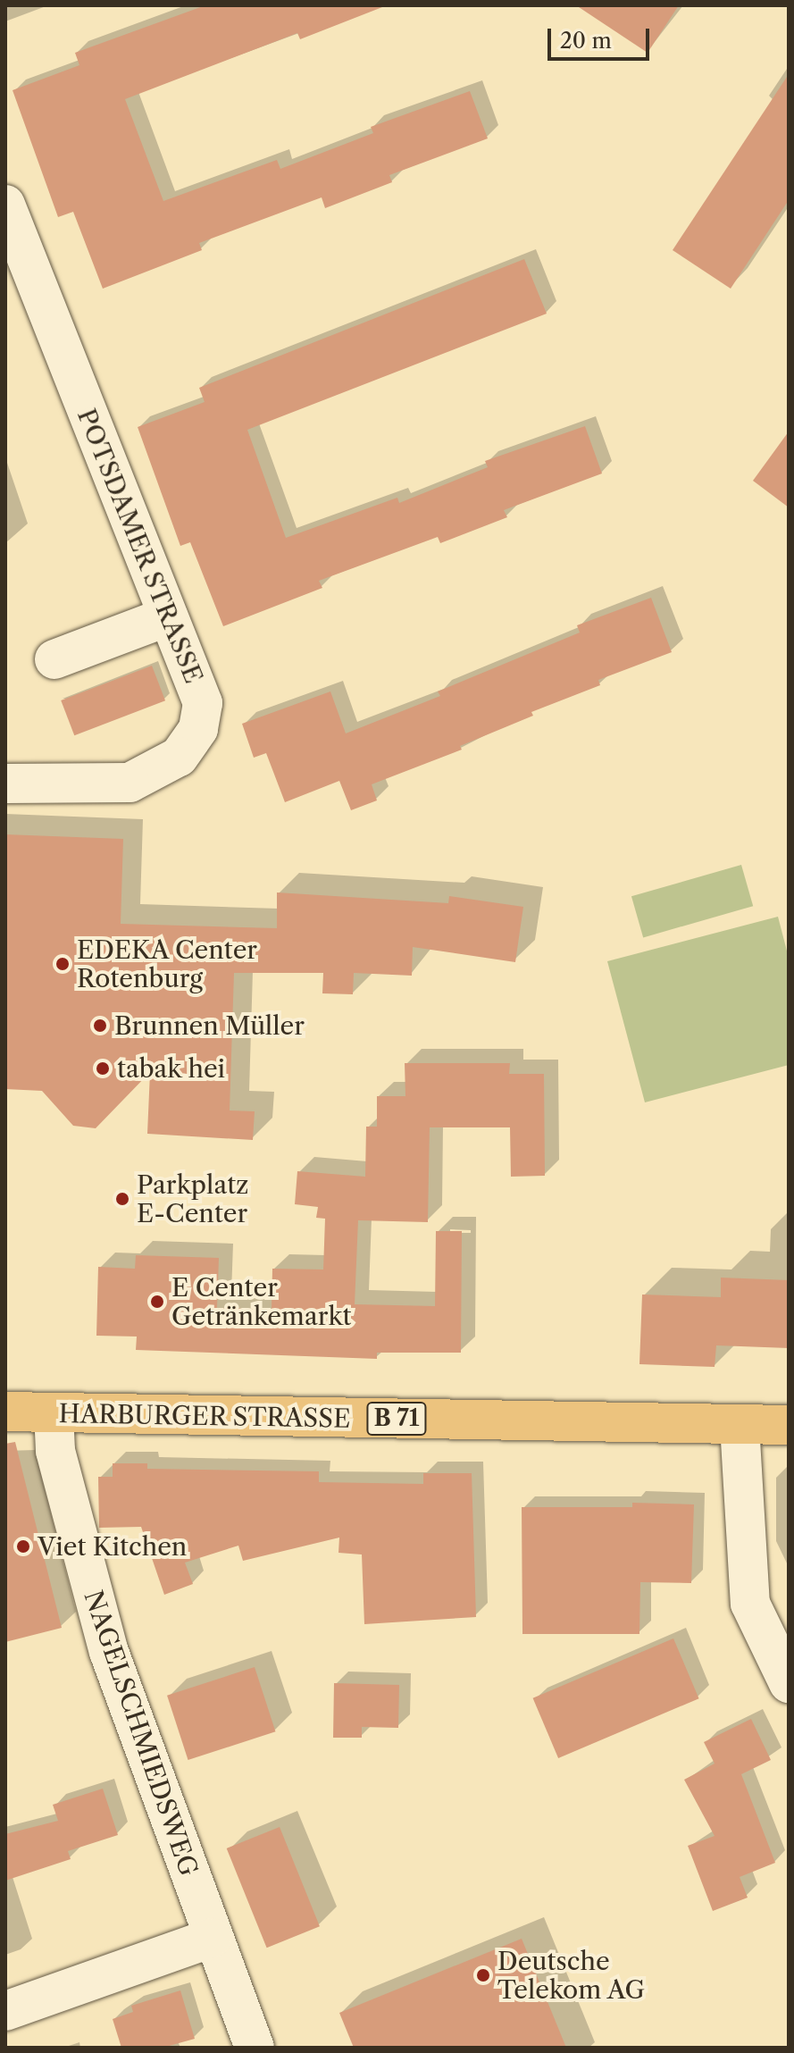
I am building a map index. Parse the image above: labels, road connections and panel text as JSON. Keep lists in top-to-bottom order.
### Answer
{
  "streets": {
    "main road": ["HARBURGER STRASSE", "B 71"],
    "street": ["POTSDAMER STRASSE", "NAGELSCHMIEDSWEG"]
  },
  "crossings": [
    ["HARBURGER STRASSE", "NAGELSCHMIEDSWEG"]
  ],
  "places": [
    "EDEKA Center Rotenburg",
    "Brunnen Müller",
    "tabak hei",
    "Parkplatz E-Center",
    "E Center Getränkemarkt",
    "Viet Kitchen",
    "Deutsche Telekom AG"
  ],
  "scale_bar": "20 m"
}
